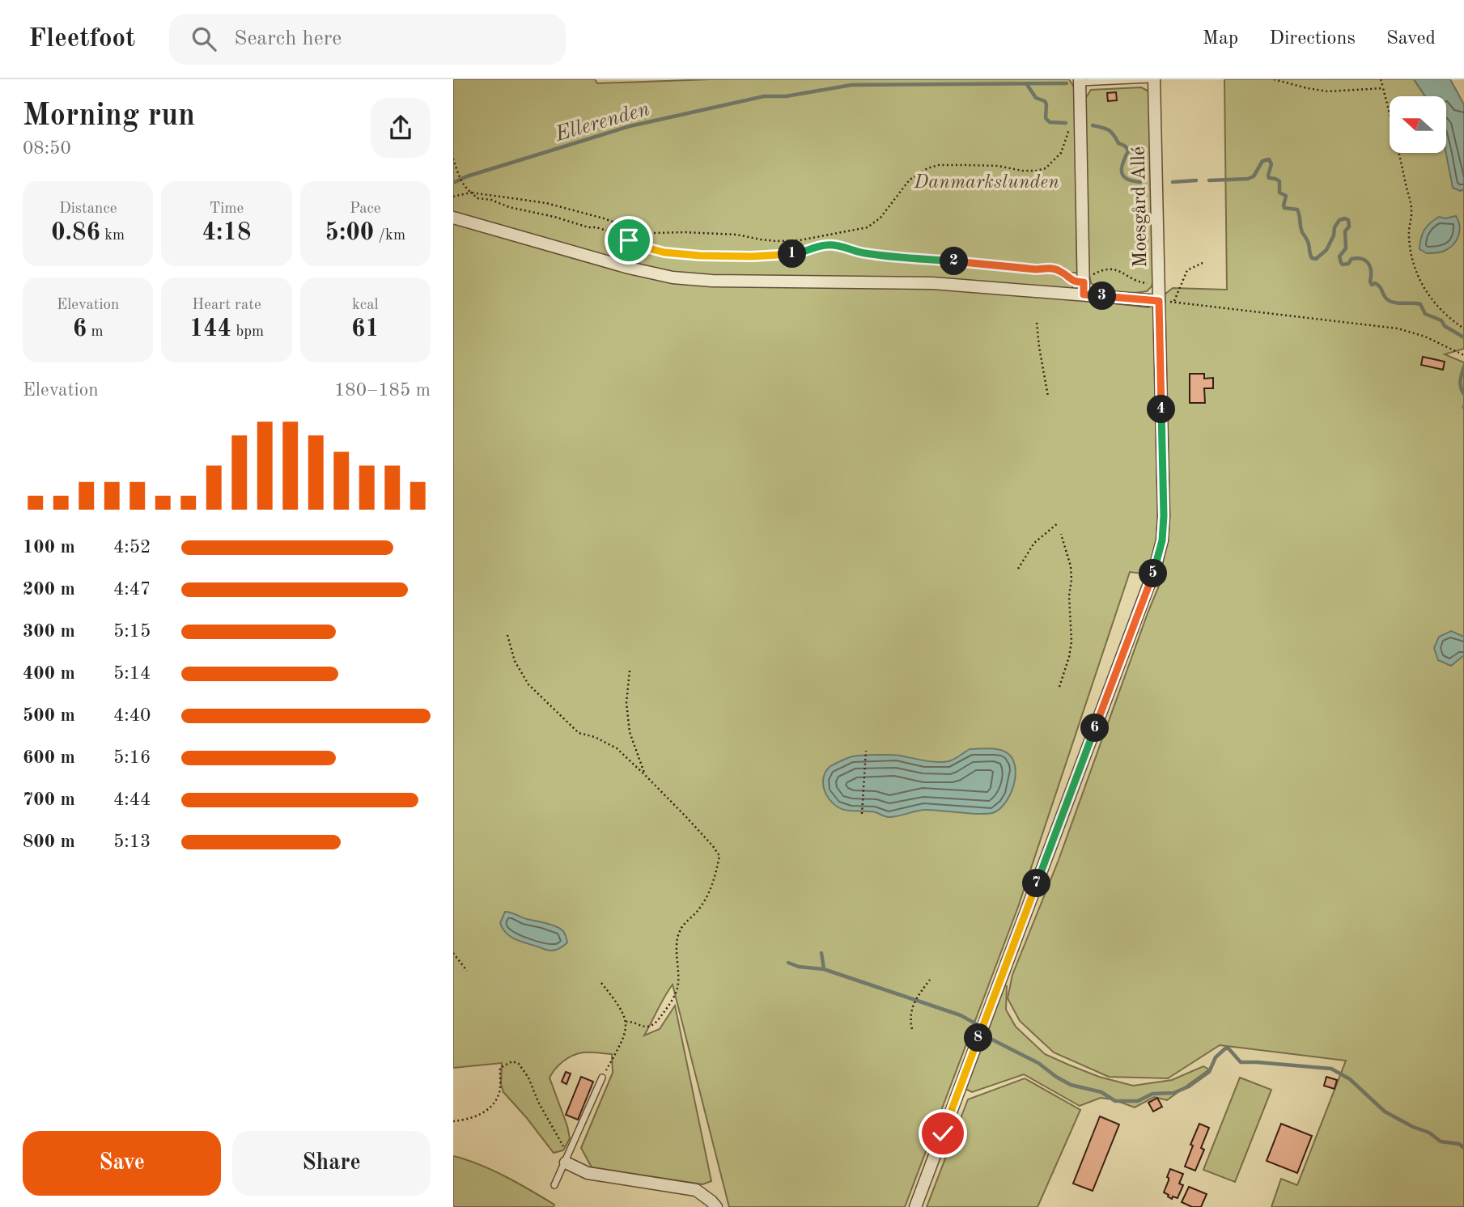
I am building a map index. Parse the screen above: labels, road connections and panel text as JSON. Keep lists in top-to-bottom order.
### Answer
{
  "streets": {
    "street": ["Moesgård Allé"]
  },
  "water": ["Ellerenden"],
  "parks": ["Danmarkslunden"],
  "north": "left",
  "page": {
    "header": "Fleetfoot",
    "search": "Search here",
    "nav": ["Map", "Directions", "Saved"],
    "heading": ["Morning run", "08:50"],
    "stats": [
      ["Distance", "0.86 km"],
      ["Time", "4:18"],
      ["Pace", "5:00 /km"],
      ["Elevation", "6 m"],
      ["Heart rate", "144 bpm"],
      ["kcal", "61"]
    ],
    "pins": [
      "1",
      "2",
      "3",
      "4",
      "5",
      "6",
      "7",
      "8"
    ],
    "chart": ["Elevation", "180–185 m"],
    "list": [
      {
        "name": "100 m",
        "note": "4:52"
      },
      {
        "name": "200 m",
        "note": "4:47"
      },
      {
        "name": "300 m",
        "note": "5:15"
      },
      {
        "name": "400 m",
        "note": "5:14"
      },
      {
        "name": "500 m",
        "note": "4:40"
      },
      {
        "name": "600 m",
        "note": "5:16"
      },
      {
        "name": "700 m",
        "note": "4:44"
      },
      {
        "name": "800 m",
        "note": "5:13"
      }
    ],
    "buttons": ["Save", "Share"]
  }
}
